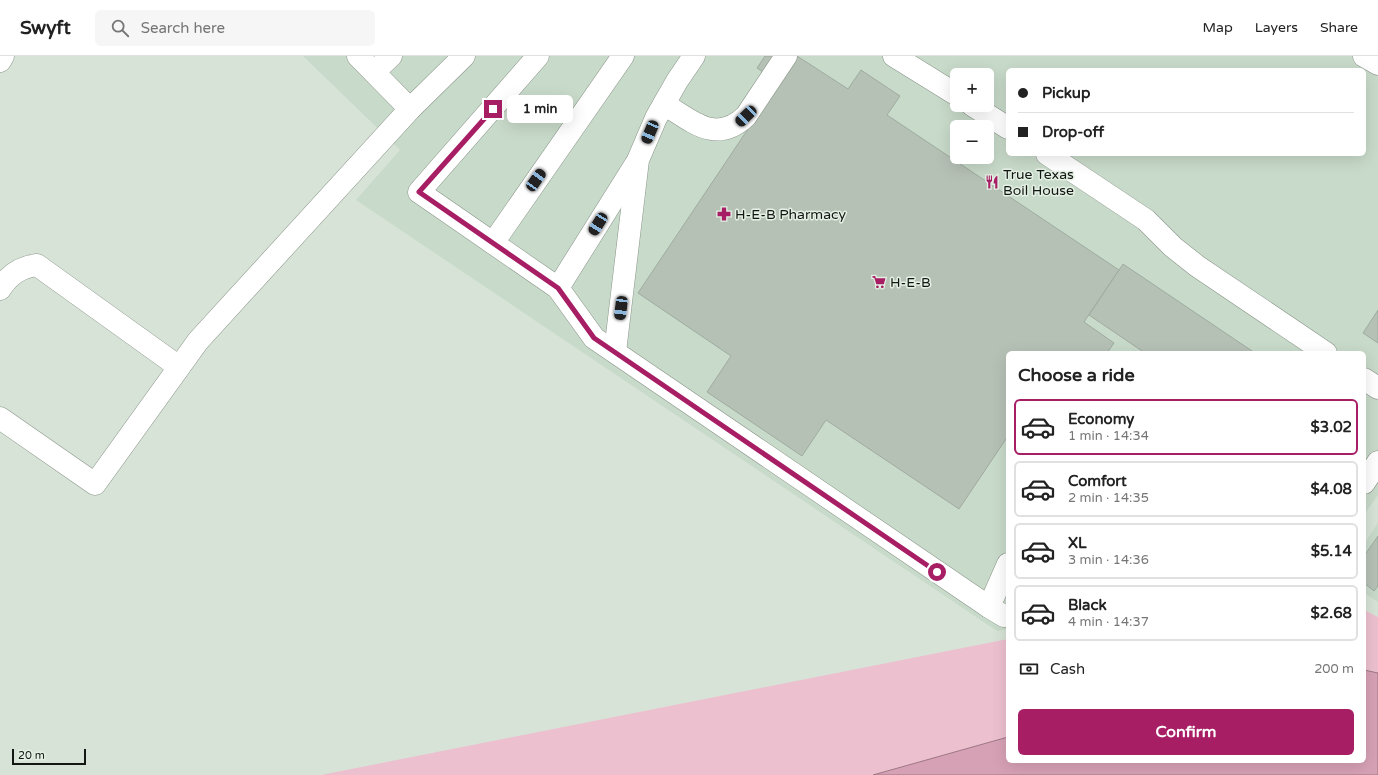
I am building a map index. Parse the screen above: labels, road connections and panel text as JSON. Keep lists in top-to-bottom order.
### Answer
{
  "places": {
    "restaurant": ["True Texas Boil House"],
    "pharmacy": ["H-E-B Pharmacy"],
    "supermarket": ["H-E-B"]
  },
  "scale_bar": "20 m",
  "page": {
    "header": "Swyft",
    "search": "Search here",
    "nav": ["Map", "Layers", "Share"],
    "map_buttons": ["+", "−"],
    "banner": ["Pickup", "Drop-off"],
    "bubble": "1 min",
    "heading": "Choose a ride",
    "list": [
      {
        "name": "Economy",
        "note": "1 min · 14:34",
        "value": "$3.02"
      },
      {
        "name": "Comfort",
        "note": "2 min · 14:35",
        "value": "$4.08"
      },
      {
        "name": "XL",
        "note": "3 min · 14:36",
        "value": "$5.14"
      },
      {
        "name": "Black",
        "note": "4 min · 14:37",
        "value": "$2.68"
      }
    ],
    "pay": ["Cash", "200 m"],
    "buttons": "Confirm",
    "scale": "20 m"
  }
}
